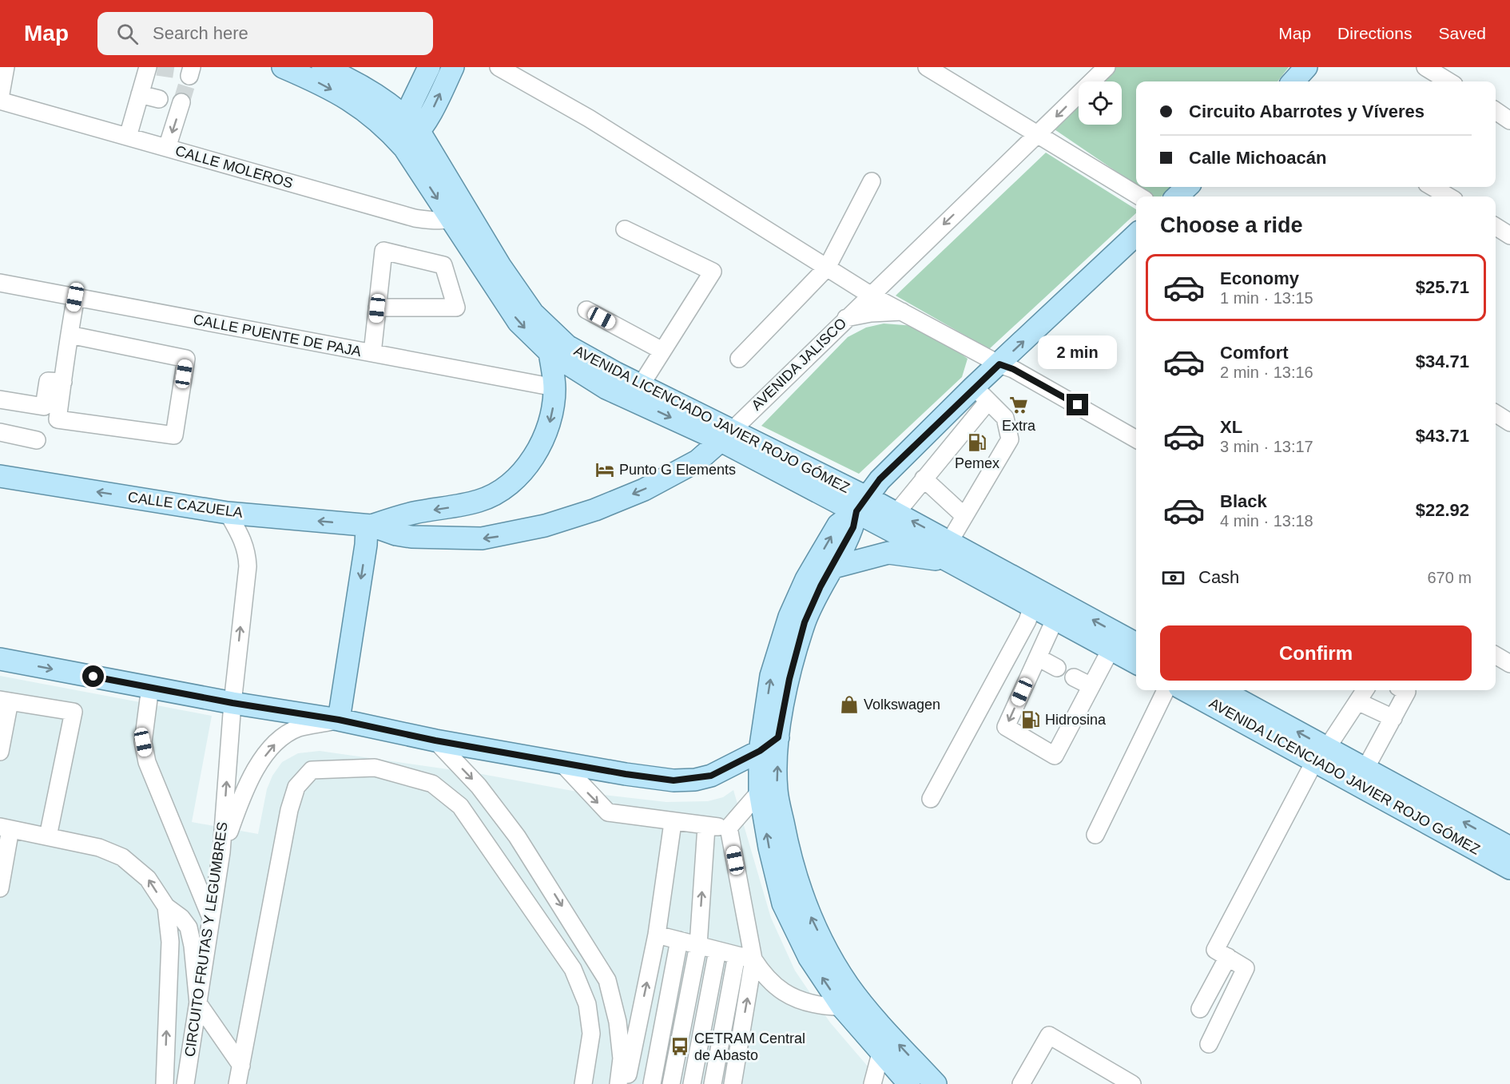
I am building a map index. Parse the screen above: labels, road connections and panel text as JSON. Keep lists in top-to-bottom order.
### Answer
{
  "streets": {
    "main road": ["AVENIDA JALISCO", "AVENIDA LICENCIADO JAVIER ROJO GÓMEZ", "CALLE CAZUELA"],
    "street": ["CALLE MOLEROS", "CALLE PUENTE DE PAJA", "CIRCUITO FRUTAS Y LEGUMBRES"]
  },
  "crossings": [
    ["CALLE MOLEROS", "AVENIDA LICENCIADO JAVIER ROJO GÓMEZ"],
    ["CALLE PUENTE DE PAJA", "CALLE CAZUELA"],
    ["AVENIDA JALISCO", "AVENIDA LICENCIADO JAVIER ROJO GÓMEZ"],
    ["AVENIDA JALISCO", "CALLE CAZUELA"],
    ["AVENIDA LICENCIADO JAVIER ROJO GÓMEZ", "CALLE CAZUELA"],
    ["CALLE CAZUELA", "CIRCUITO FRUTAS Y LEGUMBRES"]
  ],
  "one_way": ["AVENIDA JALISCO"],
  "places": {
    "supermarket": ["Extra"],
    "fuel station": ["Pemex", "Hidrosina"],
    "hotel": ["Punto G Elements"],
    "shop": ["Volkswagen"],
    "bus stop": ["CETRAM Central de Abasto"]
  },
  "page": {
    "header": "Map",
    "search": "Search here",
    "nav": ["Map", "Directions", "Saved"],
    "banner": ["Circuito Abarrotes y Víveres", "Calle Michoacán"],
    "heading": "Choose a ride",
    "list": [
      {
        "name": "Economy",
        "note": "1 min · 13:15",
        "value": "$25.71"
      },
      {
        "name": "Comfort",
        "note": "2 min · 13:16",
        "value": "$34.71"
      },
      {
        "name": "XL",
        "note": "3 min · 13:17",
        "value": "$43.71"
      },
      {
        "name": "Black",
        "note": "4 min · 13:18",
        "value": "$22.92"
      }
    ],
    "bubble": "2 min",
    "pay": ["Cash", "670 m"],
    "buttons": "Confirm"
  }
}
